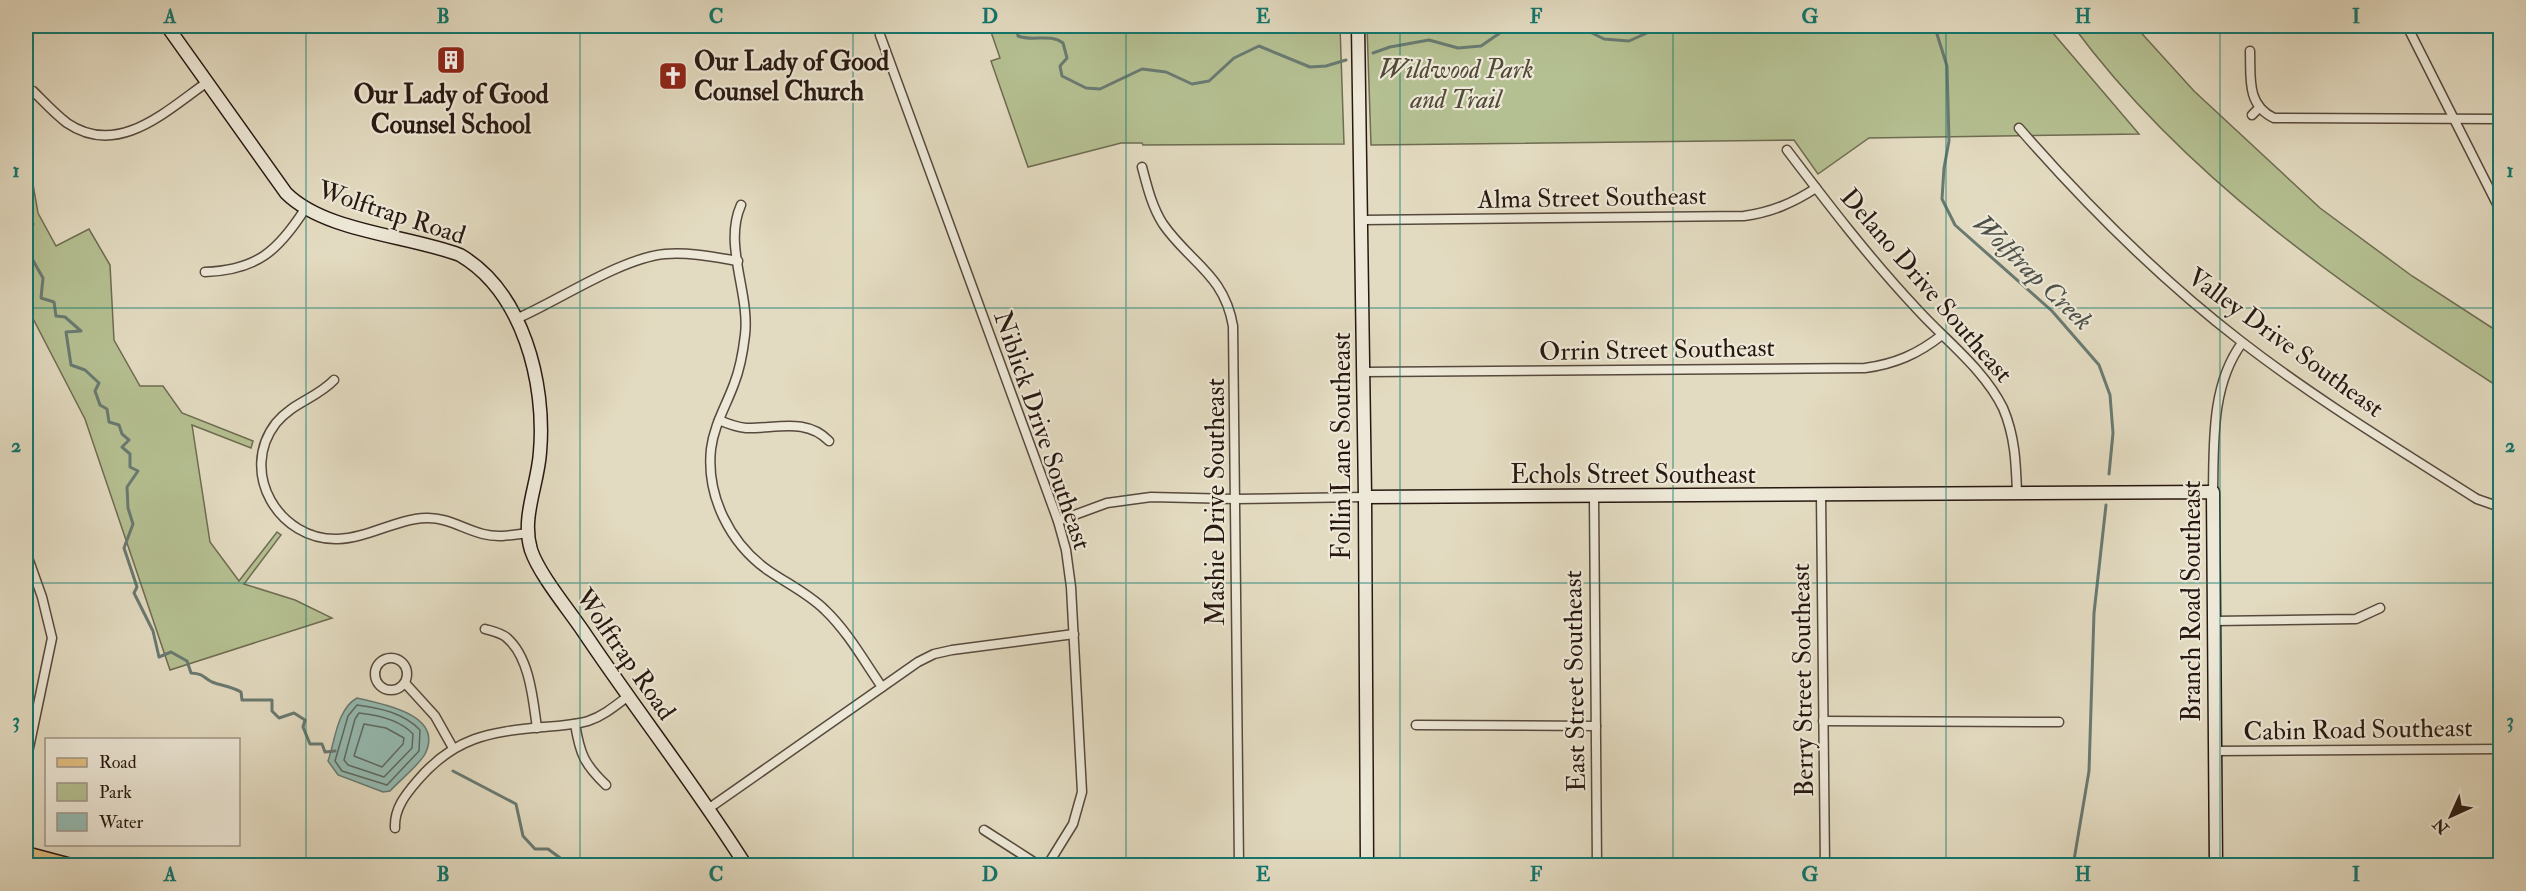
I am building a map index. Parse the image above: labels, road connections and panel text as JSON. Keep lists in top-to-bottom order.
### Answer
{
  "streets": {
    "street": [
      "Alma Street Southeast",
      "Wolftrap Road",
      "Delano Drive Southeast",
      "Valley Drive Southeast",
      "Orrin Street Southeast",
      "Niblick Drive Southeast",
      "Follin Lane Southeast",
      "Echols Street Southeast",
      "Mashie Drive Southeast",
      "Branch Road Southeast",
      "Berry Street Southeast",
      "East Street Southeast",
      "Cabin Road Southeast"
    ]
  },
  "crossings": [
    ["Alma Street Southeast", "Delano Drive Southeast"],
    ["Alma Street Southeast", "Follin Lane Southeast"],
    ["Delano Drive Southeast", "Orrin Street Southeast"],
    ["Delano Drive Southeast", "Echols Street Southeast"],
    ["Valley Drive Southeast", "Branch Road Southeast"],
    ["Orrin Street Southeast", "Follin Lane Southeast"],
    ["Niblick Drive Southeast", "Echols Street Southeast"],
    ["Follin Lane Southeast", "Echols Street Southeast"],
    ["Echols Street Southeast", "Mashie Drive Southeast"],
    ["Echols Street Southeast", "Branch Road Southeast"],
    ["Echols Street Southeast", "Berry Street Southeast"],
    ["Echols Street Southeast", "East Street Southeast"],
    ["Branch Road Southeast", "Cabin Road Southeast"]
  ],
  "water": ["Wolftrap Creek"],
  "parks": ["Wildwood Park and Trail"],
  "places": {
    "building": ["Our Lady of Good Counsel School"],
    "church": ["Our Lady of Good Counsel Church"]
  },
  "legend": ["Road", "Park", "Water"],
  "north": "bottom left",
  "grid": {
    "columns": [
      "A",
      "B",
      "C",
      "D",
      "E",
      "F",
      "G",
      "H",
      "I"
    ],
    "rows": ["1", "2", "3"]
  }
}
